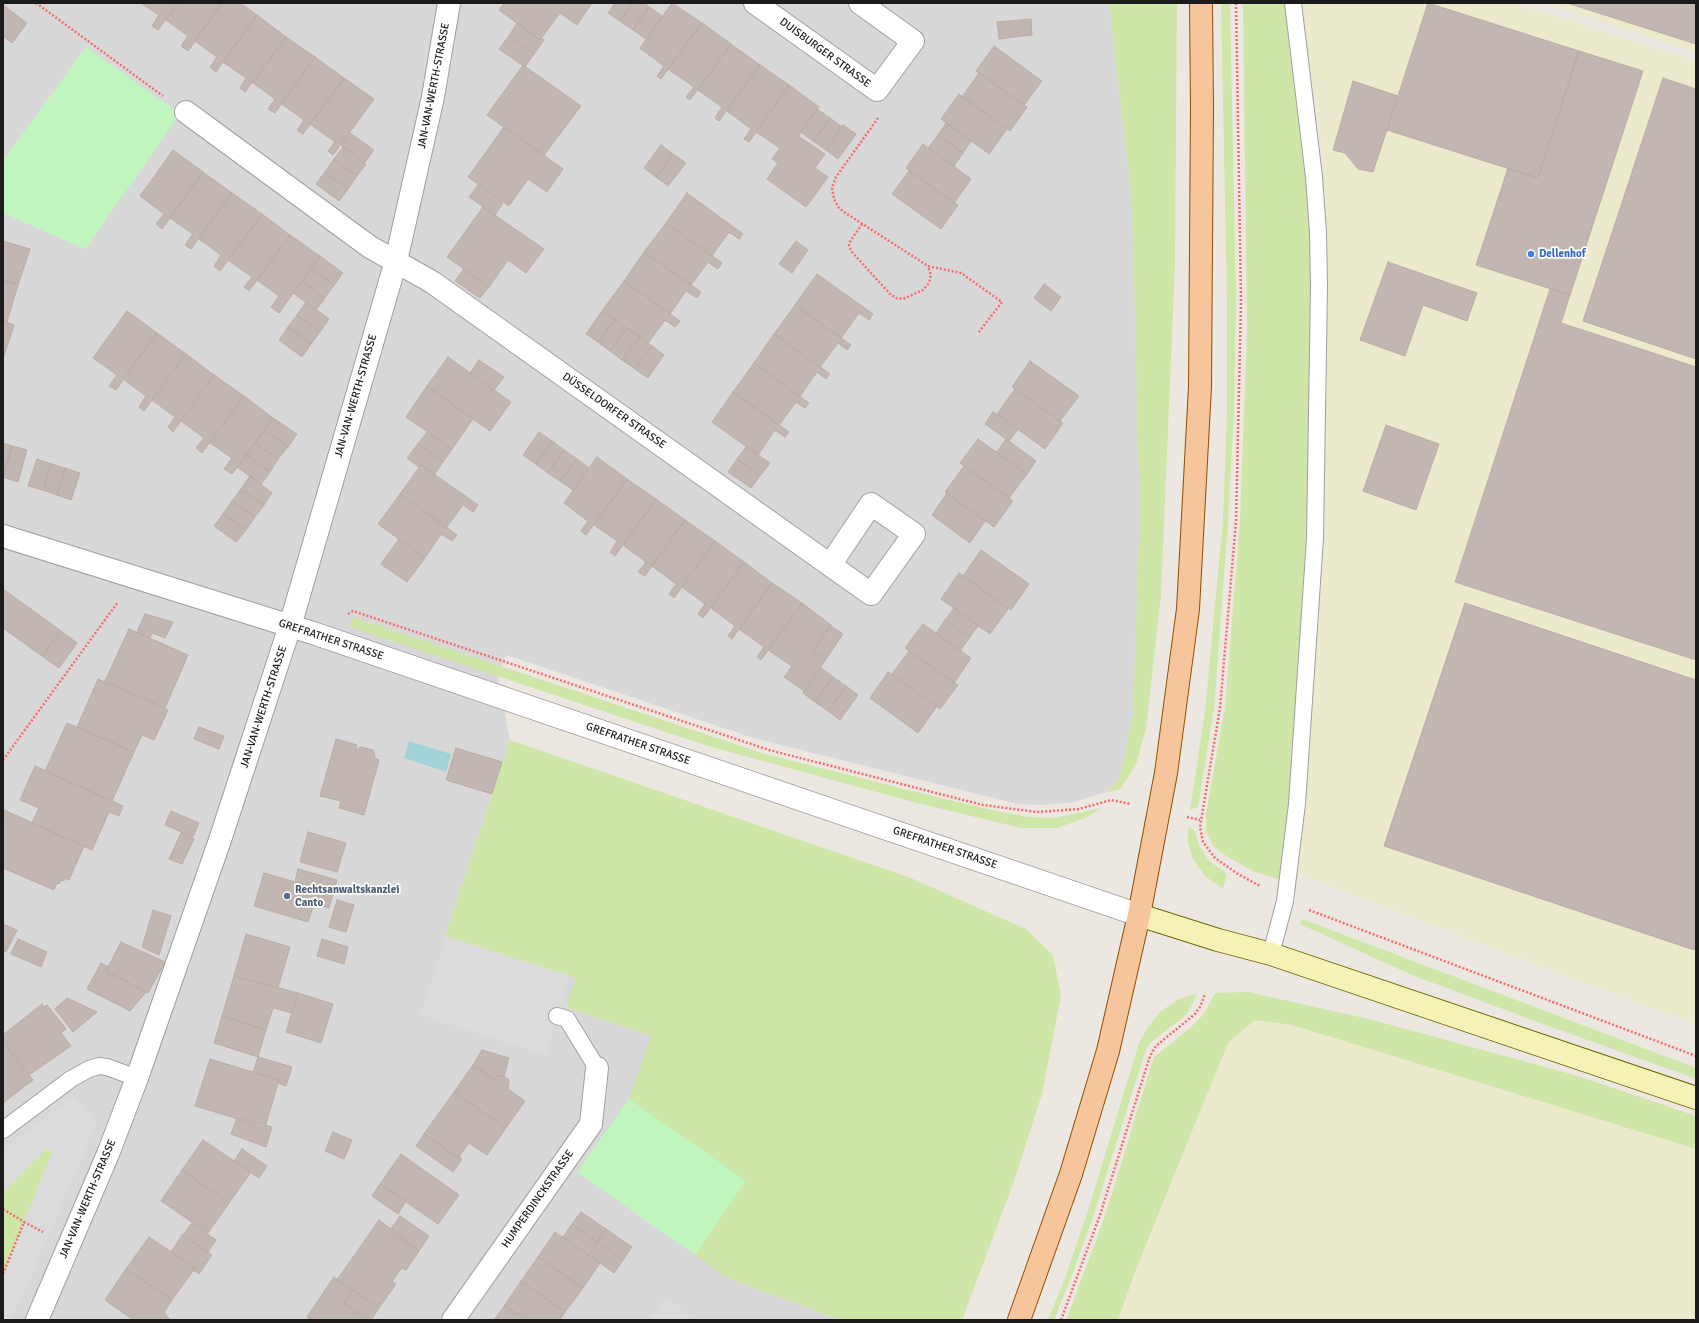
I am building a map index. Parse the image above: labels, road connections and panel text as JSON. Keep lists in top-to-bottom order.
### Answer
{
  "streets": {
    "street": [
      "DUISBURGER STRASSE",
      "JAN-VAN-WERTH-STRASSE",
      "DÜSSELDORFER STRASSE",
      "GREFRATHER STRASSE",
      "HUMPERDINCKSTRASSE"
    ]
  },
  "crossings": [
    ["JAN-VAN-WERTH-STRASSE", "DÜSSELDORFER STRASSE"],
    ["JAN-VAN-WERTH-STRASSE", "GREFRATHER STRASSE"]
  ],
  "places": ["Dellenhof", "Rechtsanwaltskanzlei Canto"]
}
